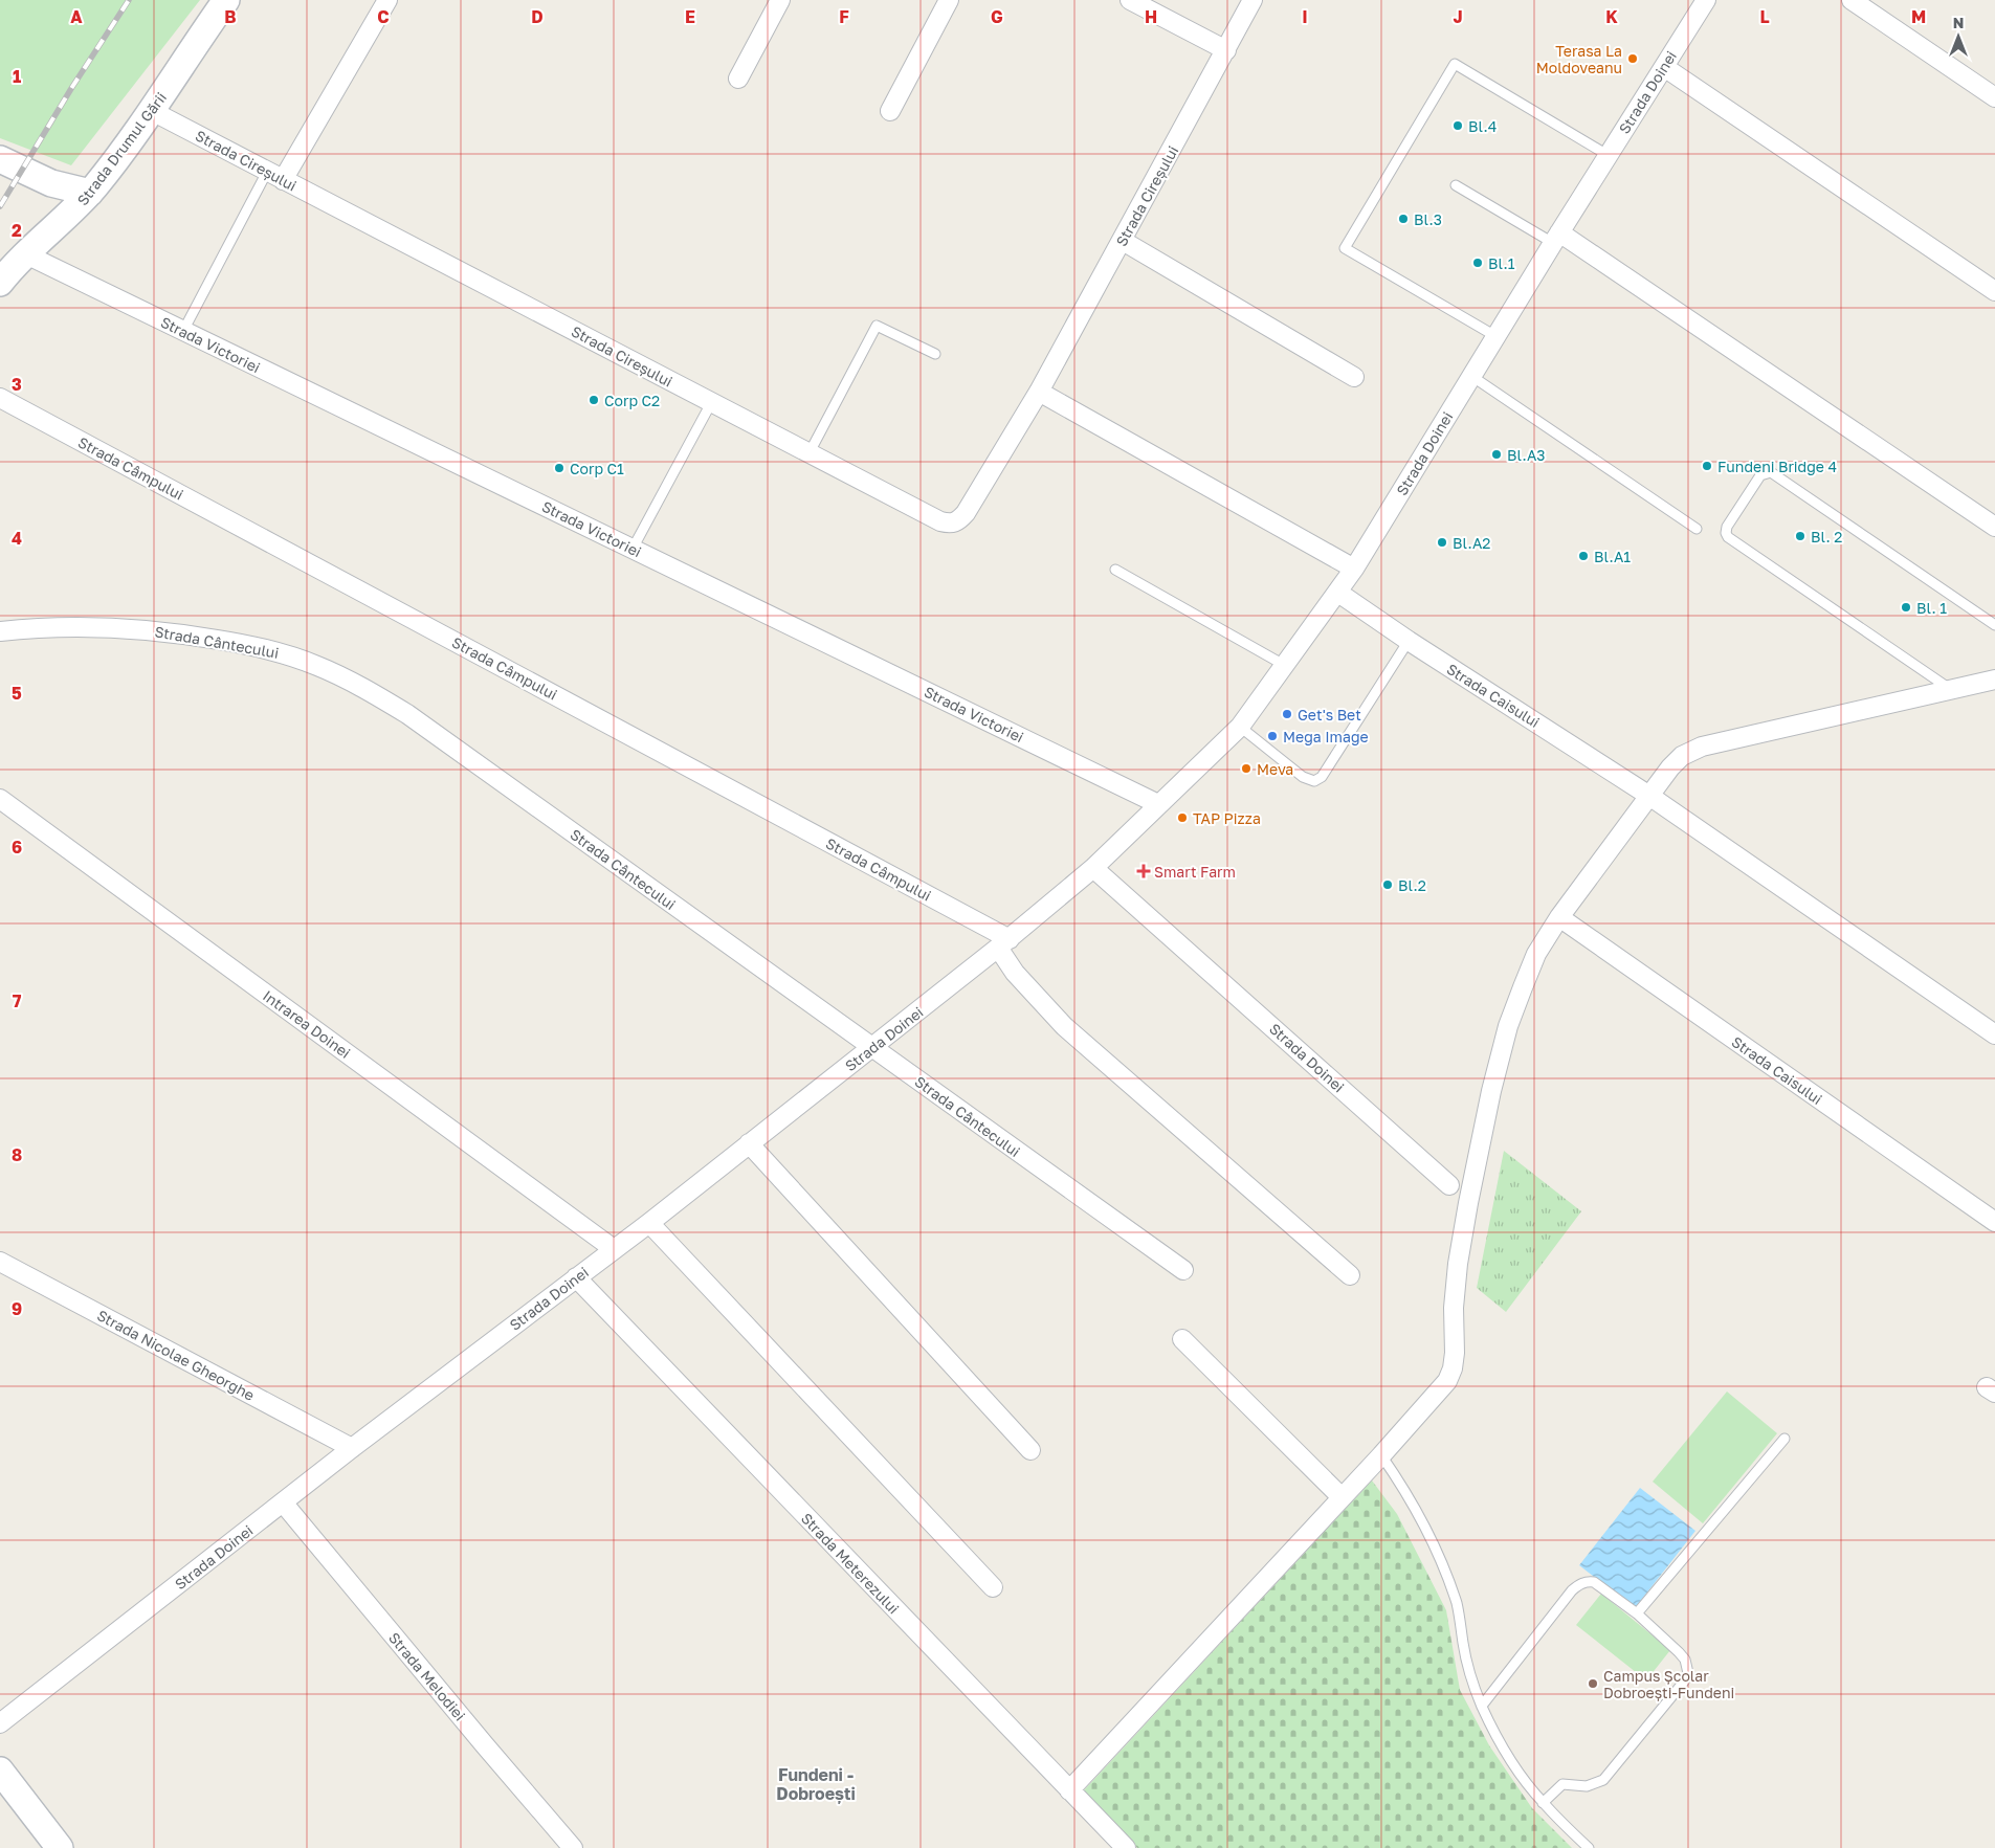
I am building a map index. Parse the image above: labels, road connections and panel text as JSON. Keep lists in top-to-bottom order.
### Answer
{
  "streets": {
    "street": [
      "Strada Doinei",
      "Strada Drumul Gării",
      "Strada Cireșului",
      "Strada Victoriei",
      "Strada Câmpului",
      "Strada Cântecului",
      "Strada Caisului",
      "Intrarea Doinei",
      "Strada Nicolae Gheorghe",
      "Strada Meterezului",
      "Strada Melodiei"
    ]
  },
  "crossings": [
    ["Strada Doinei", "Strada Victoriei"],
    ["Strada Doinei", "Strada Câmpului"],
    ["Strada Doinei", "Strada Cântecului"],
    ["Strada Doinei", "Strada Caisului"],
    ["Strada Doinei", "Intrarea Doinei"],
    ["Strada Doinei", "Strada Nicolae Gheorghe"],
    ["Strada Doinei", "Strada Meterezului"],
    ["Strada Doinei", "Strada Melodiei"],
    ["Strada Drumul Gării", "Strada Cireșului"],
    ["Strada Drumul Gării", "Strada Victoriei"]
  ],
  "districts": ["Fundeni - Dobroești"],
  "places": {
    "other": [
      "Terasa La Moldoveanu",
      "Bl.4",
      "Bl.3",
      "Bl.1",
      "Corp C2",
      "Bl.A3",
      "Fundeni Bridge 4",
      "Corp C1",
      "Bl. 2",
      "Bl.A2",
      "Bl.A1",
      "Bl. 1",
      "Get's Bet",
      "Mega Image",
      "Meva",
      "TAP Pizza",
      "Bl.2",
      "Campus Școlar Dobroești-Fundeni"
    ],
    "health": ["Smart Farm"]
  },
  "north": "top",
  "grid": {
    "columns": [
      "A",
      "B",
      "C",
      "D",
      "E",
      "F",
      "G",
      "H",
      "I",
      "J",
      "K",
      "L",
      "M"
    ],
    "rows": [
      "1",
      "2",
      "3",
      "4",
      "5",
      "6",
      "7",
      "8",
      "9"
    ]
  }
}
